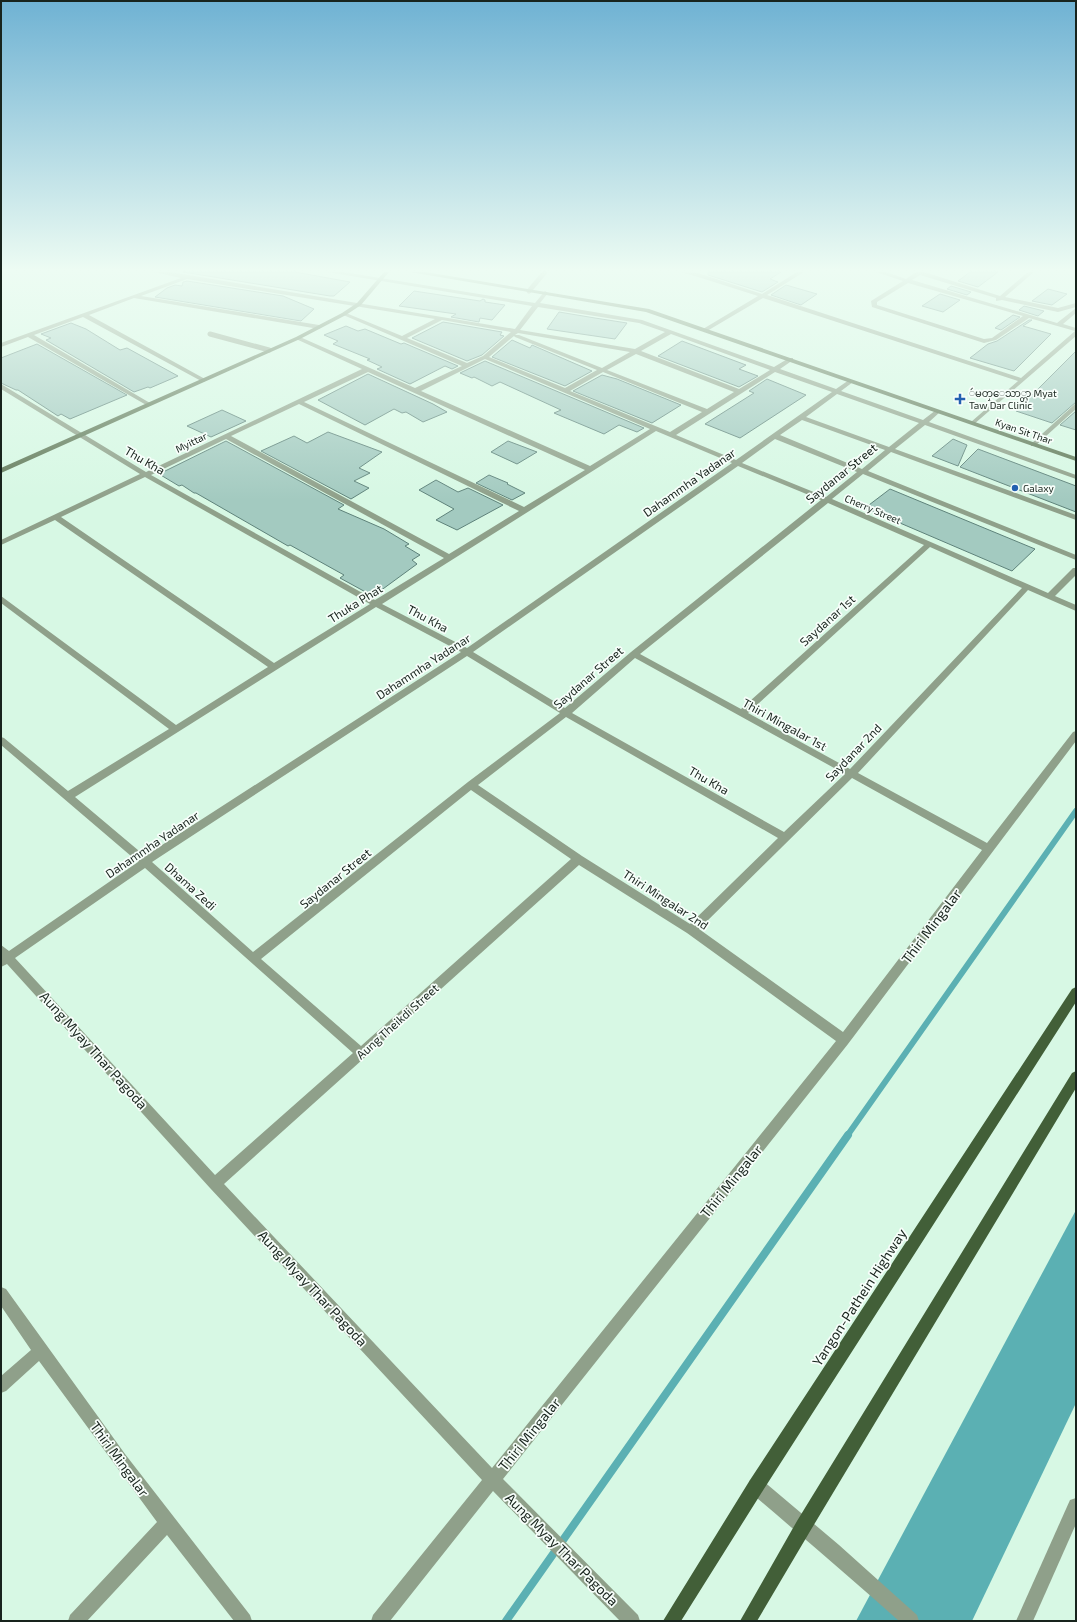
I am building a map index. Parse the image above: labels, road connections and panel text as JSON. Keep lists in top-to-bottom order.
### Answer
{
  "streets": {
    "main road": ["Kyan Sit Thar", "Yangon-Pathein Highway"],
    "street": [
      "Myittar",
      "Thu Kha",
      "Saydanar Street",
      "Dahammha Yadanar",
      "Cherry Street",
      "Thuka Phat",
      "Saydanar 1st",
      "Thiri Mingalar 1st",
      "Saydanar 2nd",
      "Dhama Zedi",
      "Thiri Mingalar 2nd",
      "Thiri Mingalar",
      "Aung Theikdi Street",
      "Aung Myay Thar Pagoda"
    ]
  },
  "crossings": [
    ["Kyan Sit Thar", "Saydanar Street"],
    ["Kyan Sit Thar", "Dahammha Yadanar"],
    ["Myittar", "Thu Kha"],
    ["Thu Kha", "Saydanar Street"],
    ["Thu Kha", "Dahammha Yadanar"],
    ["Thu Kha", "Thuka Phat"],
    ["Thu Kha", "Saydanar 2nd"],
    ["Saydanar Street", "Cherry Street"],
    ["Saydanar Street", "Thiri Mingalar 1st"],
    ["Saydanar Street", "Dhama Zedi"],
    ["Saydanar Street", "Thiri Mingalar 2nd"],
    ["Dahammha Yadanar", "Cherry Street"],
    ["Dahammha Yadanar", "Dhama Zedi"],
    ["Dahammha Yadanar", "Aung Myay Thar Pagoda"],
    ["Cherry Street", "Thuka Phat"],
    ["Cherry Street", "Saydanar 1st"],
    ["Cherry Street", "Saydanar 2nd"],
    ["Thuka Phat", "Dhama Zedi"],
    ["Saydanar 1st", "Thiri Mingalar 1st"],
    ["Thiri Mingalar 1st", "Saydanar 2nd"],
    ["Thiri Mingalar 1st", "Thiri Mingalar"],
    ["Saydanar 2nd", "Thiri Mingalar 2nd"],
    ["Dhama Zedi", "Aung Theikdi Street"],
    ["Thiri Mingalar 2nd", "Thiri Mingalar"],
    ["Thiri Mingalar 2nd", "Aung Theikdi Street"],
    ["Thiri Mingalar", "Aung Myay Thar Pagoda"],
    ["Aung Theikdi Street", "Aung Myay Thar Pagoda"]
  ],
  "places": {
    "health": ["ဴမတ္ေသာ္တာ Myat Taw Dar Clinic"],
    "other": ["Galaxy"]
  }
}
